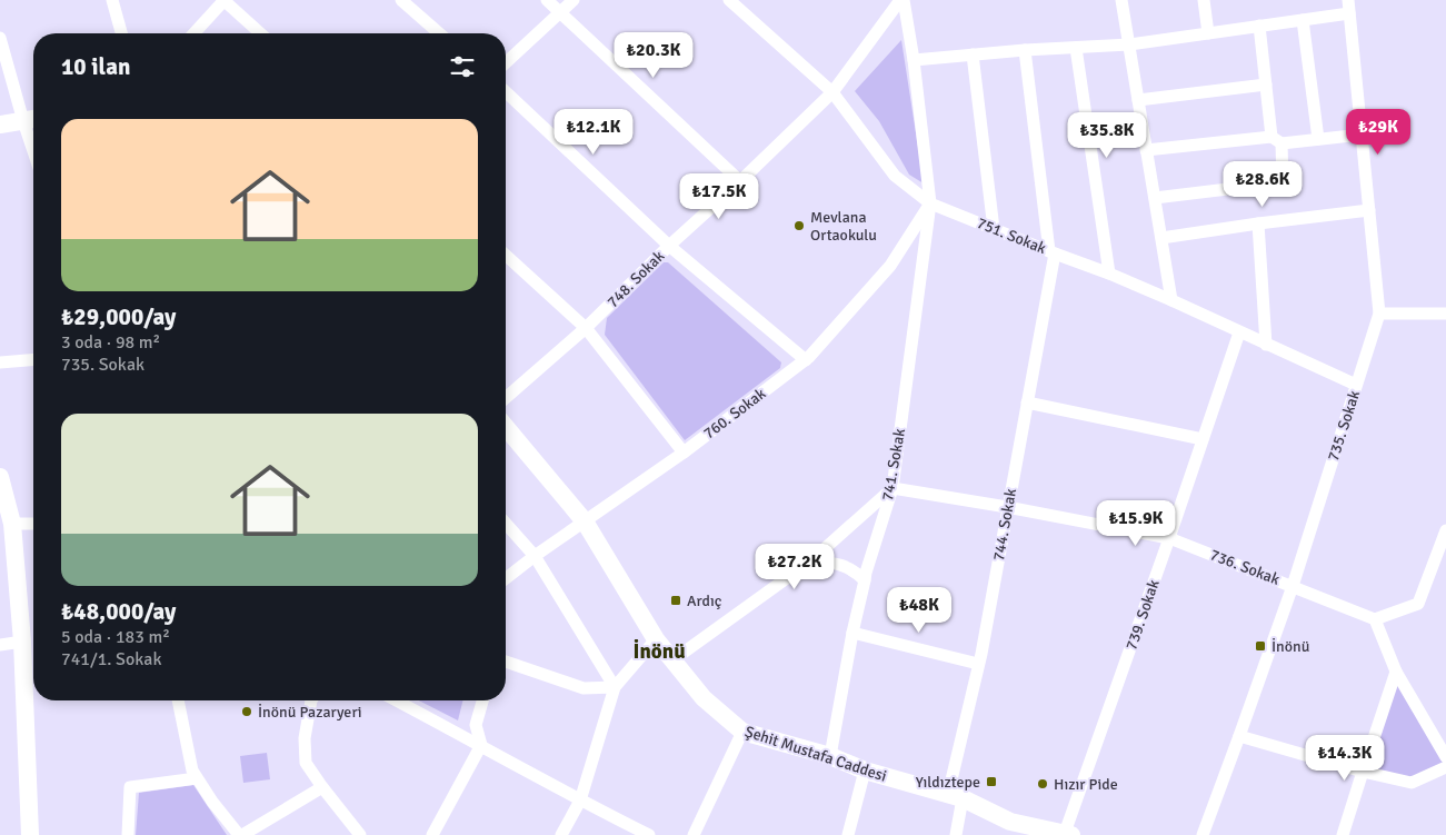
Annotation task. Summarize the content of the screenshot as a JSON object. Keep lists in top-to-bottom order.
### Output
{
  "streets": {
    "street": [
      "751. Sokak",
      "748. Sokak",
      "760. Sokak",
      "735. Sokak",
      "741. Sokak",
      "744. Sokak",
      "736. Sokak",
      "739. Sokak",
      "Şehit Mustafa Caddesi"
    ]
  },
  "crossings": [
    ["751. Sokak", "748. Sokak"],
    ["751. Sokak", "760. Sokak"],
    ["751. Sokak", "735. Sokak"],
    ["751. Sokak", "741. Sokak"],
    ["751. Sokak", "744. Sokak"],
    ["751. Sokak", "739. Sokak"],
    ["748. Sokak", "741. Sokak"],
    ["760. Sokak", "741. Sokak"],
    ["760. Sokak", "Şehit Mustafa Caddesi"],
    ["735. Sokak", "736. Sokak"],
    ["741. Sokak", "736. Sokak"],
    ["741. Sokak", "Şehit Mustafa Caddesi"],
    ["744. Sokak", "736. Sokak"],
    ["744. Sokak", "Şehit Mustafa Caddesi"],
    ["736. Sokak", "739. Sokak"],
    ["739. Sokak", "Şehit Mustafa Caddesi"]
  ],
  "districts": ["İnönü"],
  "places": {
    "other": ["Mevlana Ortaokulu", "İnönü Pazaryeri", "Hızır Pide"],
    "transit": ["Ardıç", "İnönü", "Yıldıztepe"]
  },
  "page": {
    "price": [
      "₺20.3K",
      "₺12.1K",
      "₺29K",
      "₺35.8K",
      "₺28.6K",
      "₺17.5K",
      "₺15.9K",
      "₺27.2K",
      "₺48K",
      "₺14.3K"
    ],
    "heading": "10 ilan",
    "list": [
      {
        "name": "₺29,000/ay",
        "note": "3 oda · 98 m² · 735. Sokak"
      },
      {
        "name": "₺48,000/ay",
        "note": "5 oda · 183 m² · 741/1. Sokak"
      }
    ]
  }
}
